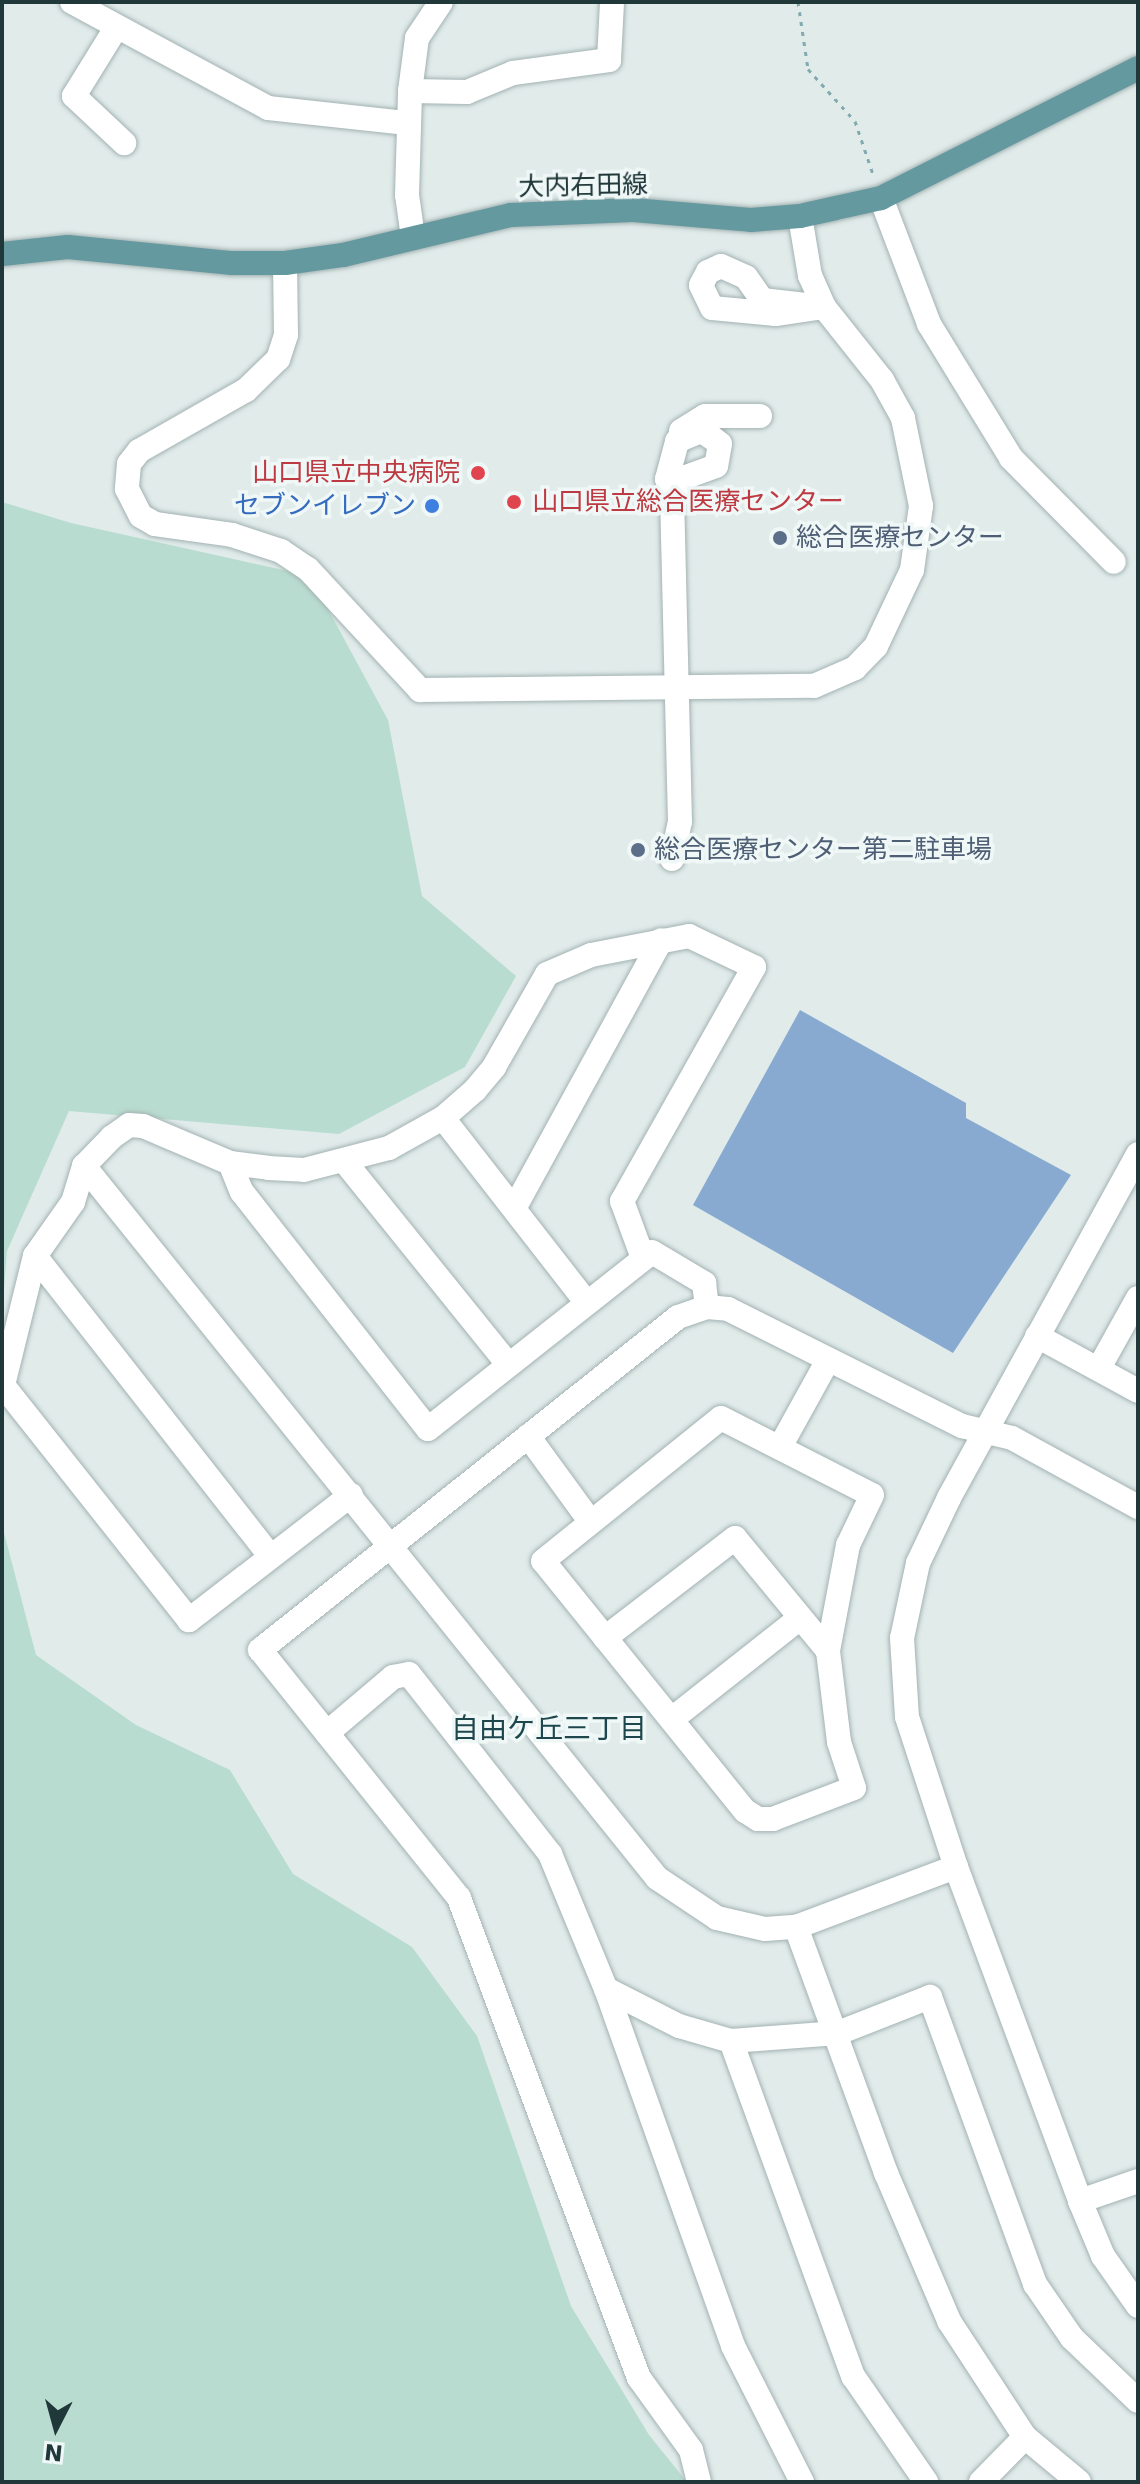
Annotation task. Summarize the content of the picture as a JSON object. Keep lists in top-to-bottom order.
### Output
{
  "streets": {
    "main road": ["大内右田線"]
  },
  "districts": ["自由ケ丘三丁目"],
  "places": [
    "山口県立中央病院",
    "山口県立総合医療センター",
    "セブンイレブン",
    "総合医療センター",
    "総合医療センター第二駐車場"
  ],
  "north": "bottom"
}
